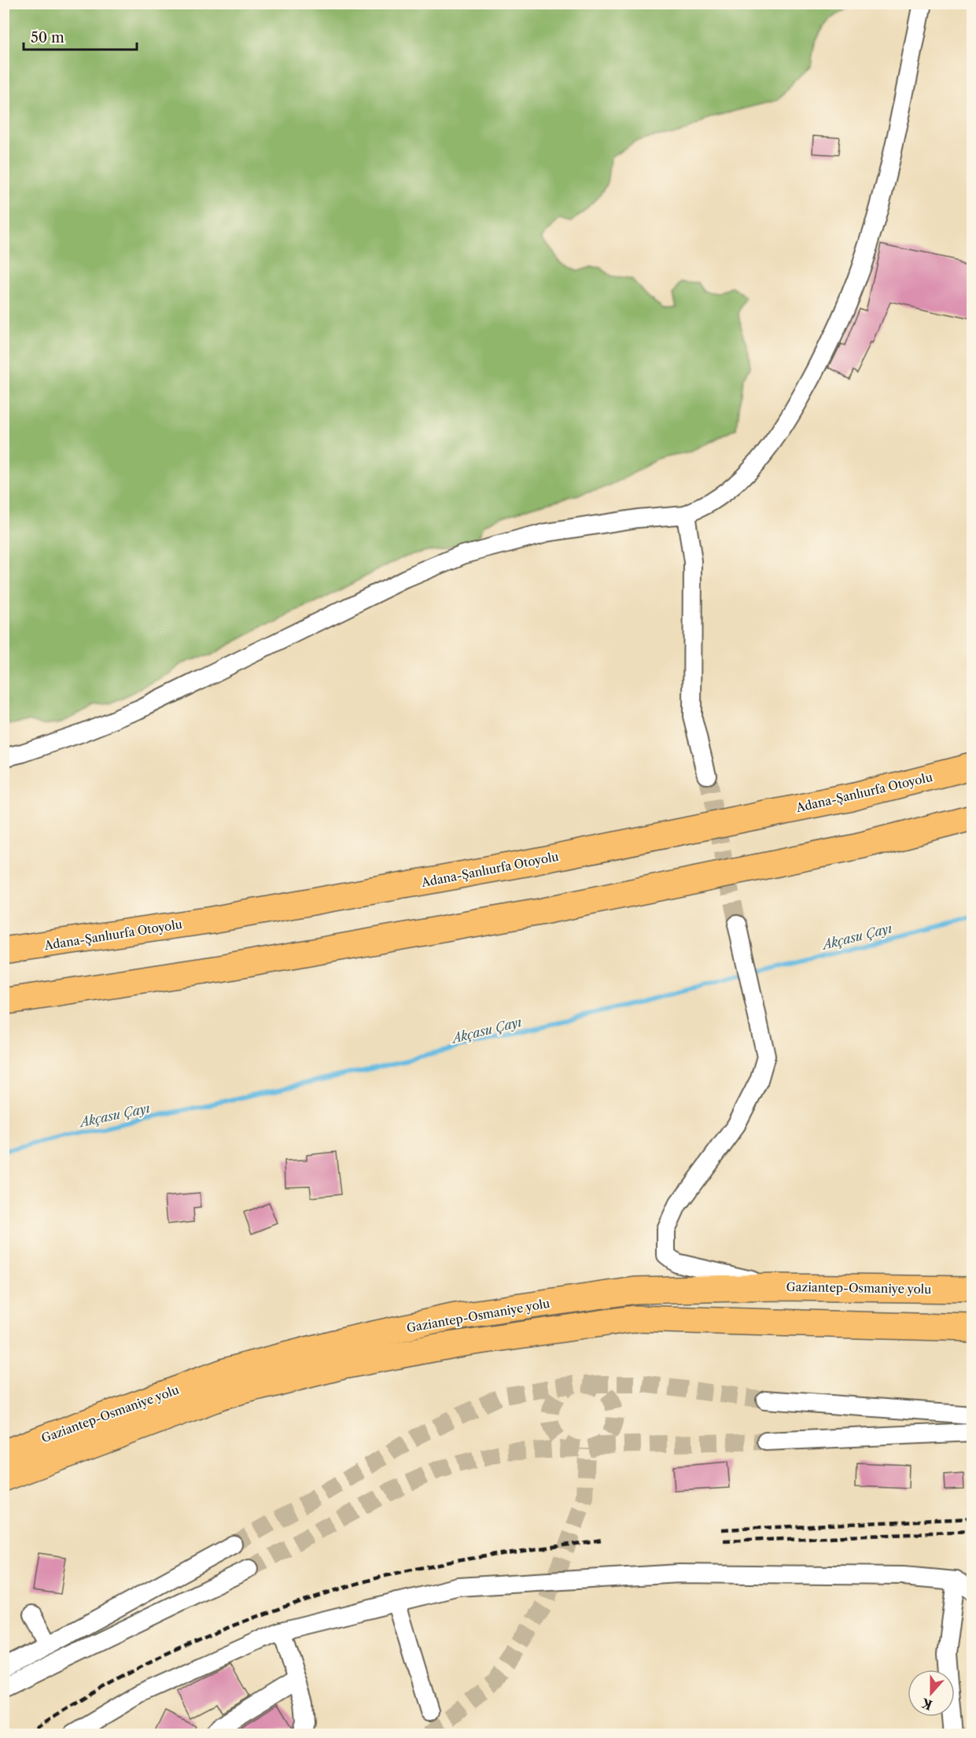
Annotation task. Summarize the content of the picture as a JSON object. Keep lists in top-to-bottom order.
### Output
{
  "streets": {
    "highway": ["Adana-Şanlıurfa Otoyolu", "Gaziantep-Osmaniye yolu"]
  },
  "water": ["Akçasu Çayı"],
  "scale_bar": "50 m",
  "north": "bottom"
}
